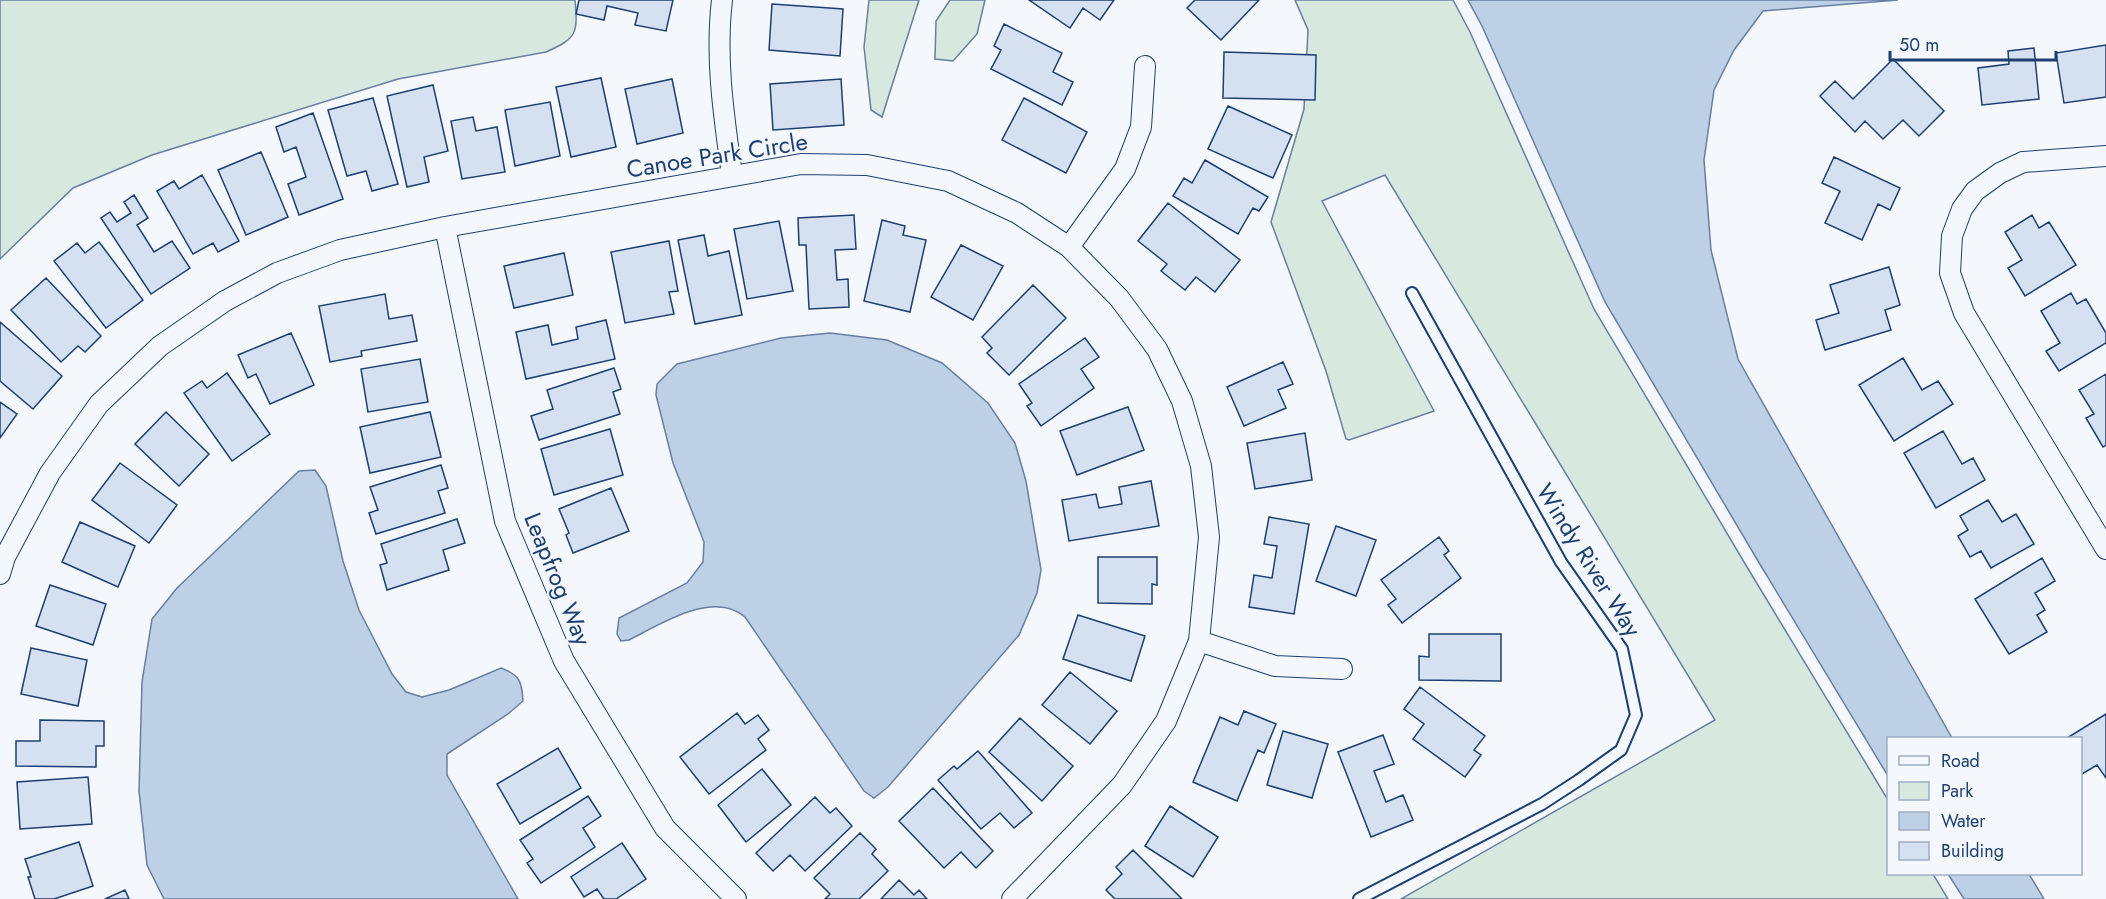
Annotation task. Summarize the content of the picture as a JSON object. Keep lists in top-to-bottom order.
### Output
{
  "streets": {
    "street": ["Canoe Park Circle", "Leapfrog Way"],
    "lane": ["Windy River Way"]
  },
  "crossings": [
    ["Canoe Park Circle", "Leapfrog Way"]
  ],
  "legend": [
    "Road",
    "Park",
    "Water",
    "Building"
  ],
  "scale_bar": "50 m"
}
